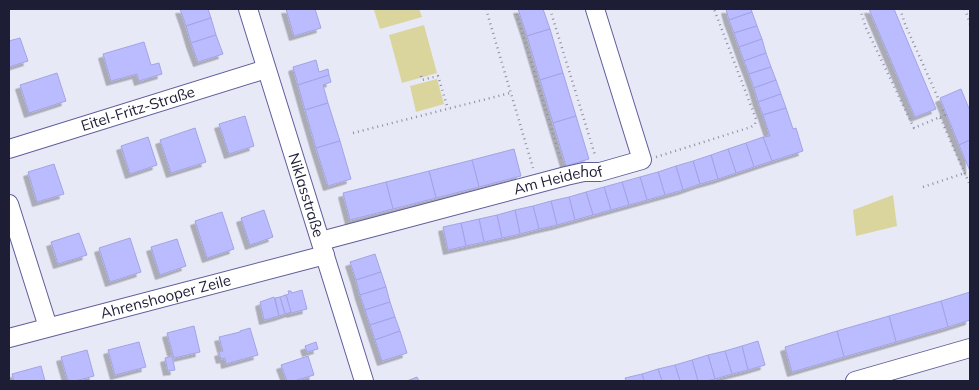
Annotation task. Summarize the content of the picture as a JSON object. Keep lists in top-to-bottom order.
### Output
{
  "streets": {
    "street": [
      "Eitel-Fritz-Straße",
      "Am Heidehof",
      "Niklasstraße",
      "Ahrenshooper Zeile"
    ]
  },
  "crossings": [
    ["Eitel-Fritz-Straße", "Niklasstraße"],
    ["Am Heidehof", "Niklasstraße"],
    ["Am Heidehof", "Ahrenshooper Zeile"],
    ["Niklasstraße", "Ahrenshooper Zeile"]
  ]
}
